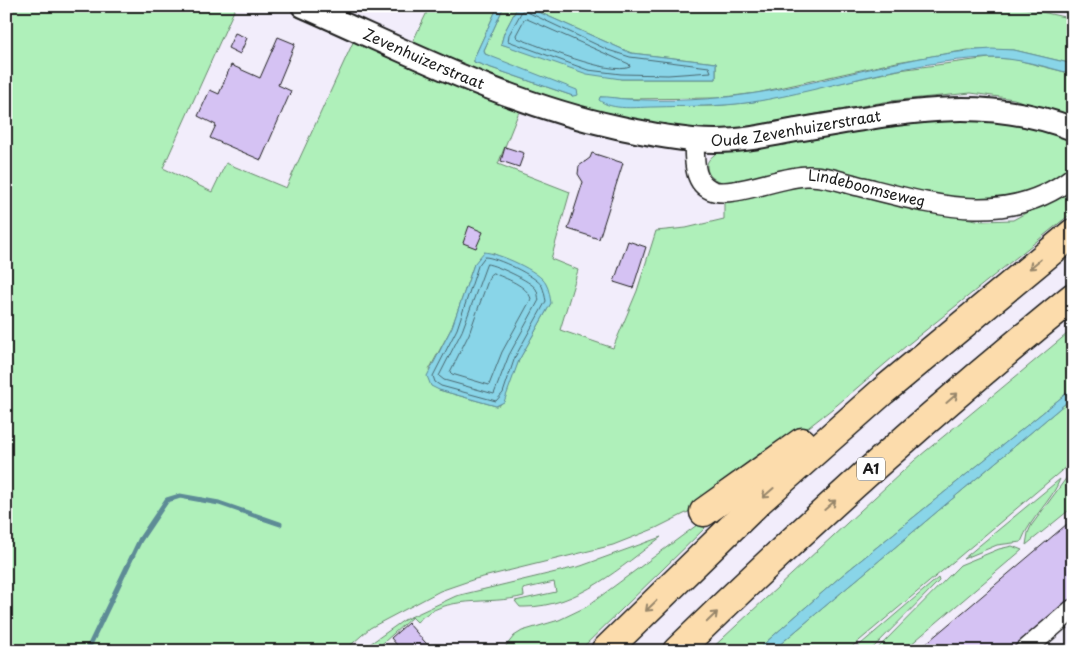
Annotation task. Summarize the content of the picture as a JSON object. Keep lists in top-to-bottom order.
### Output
{
  "streets": {
    "highway": ["A1"],
    "street": ["Zevenhuizerstraat", "Oude Zevenhuizerstraat", "Lindeboomseweg"]
  },
  "crossings": [
    ["Zevenhuizerstraat", "Oude Zevenhuizerstraat"],
    ["Oude Zevenhuizerstraat", "Lindeboomseweg"]
  ]
}
